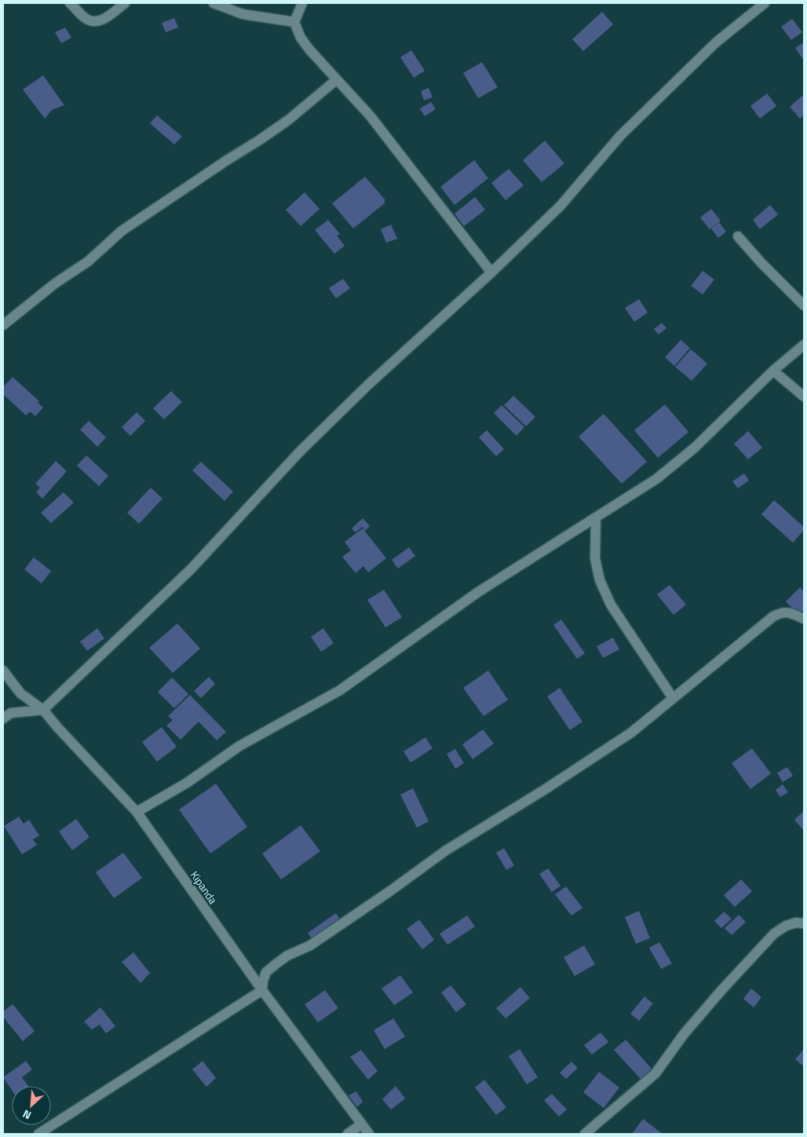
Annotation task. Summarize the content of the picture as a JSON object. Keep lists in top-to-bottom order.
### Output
{
  "streets": {
    "street": ["Kipanda"]
  },
  "north": "bottom left"
}
